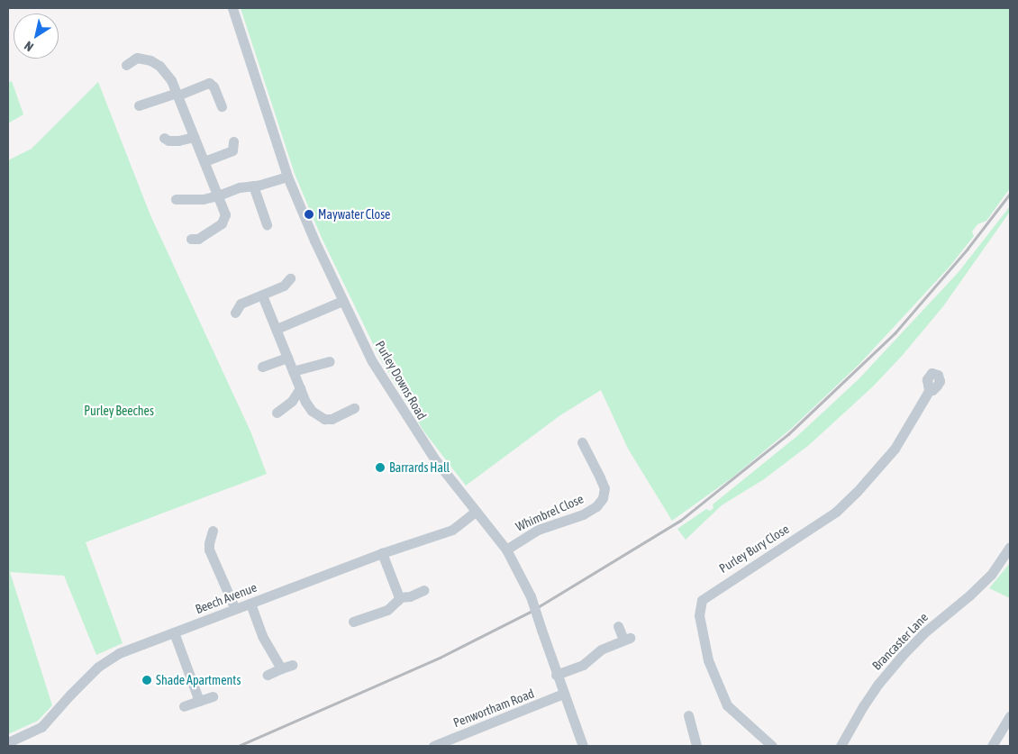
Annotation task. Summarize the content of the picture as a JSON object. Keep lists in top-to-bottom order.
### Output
{
  "streets": {
    "street": [
      "Purley Downs Road",
      "Whimbrel Close",
      "Purley Bury Close",
      "Beech Avenue",
      "Brancaster Lane",
      "Penwortham Road"
    ]
  },
  "crossings": [
    ["Purley Downs Road", "Whimbrel Close"],
    ["Purley Downs Road", "Beech Avenue"],
    ["Purley Downs Road", "Penwortham Road"]
  ],
  "parks": ["Purley Beeches"],
  "places": ["Maywater Close", "Barrards Hall", "Shade Apartments"],
  "north": "bottom left"
}
